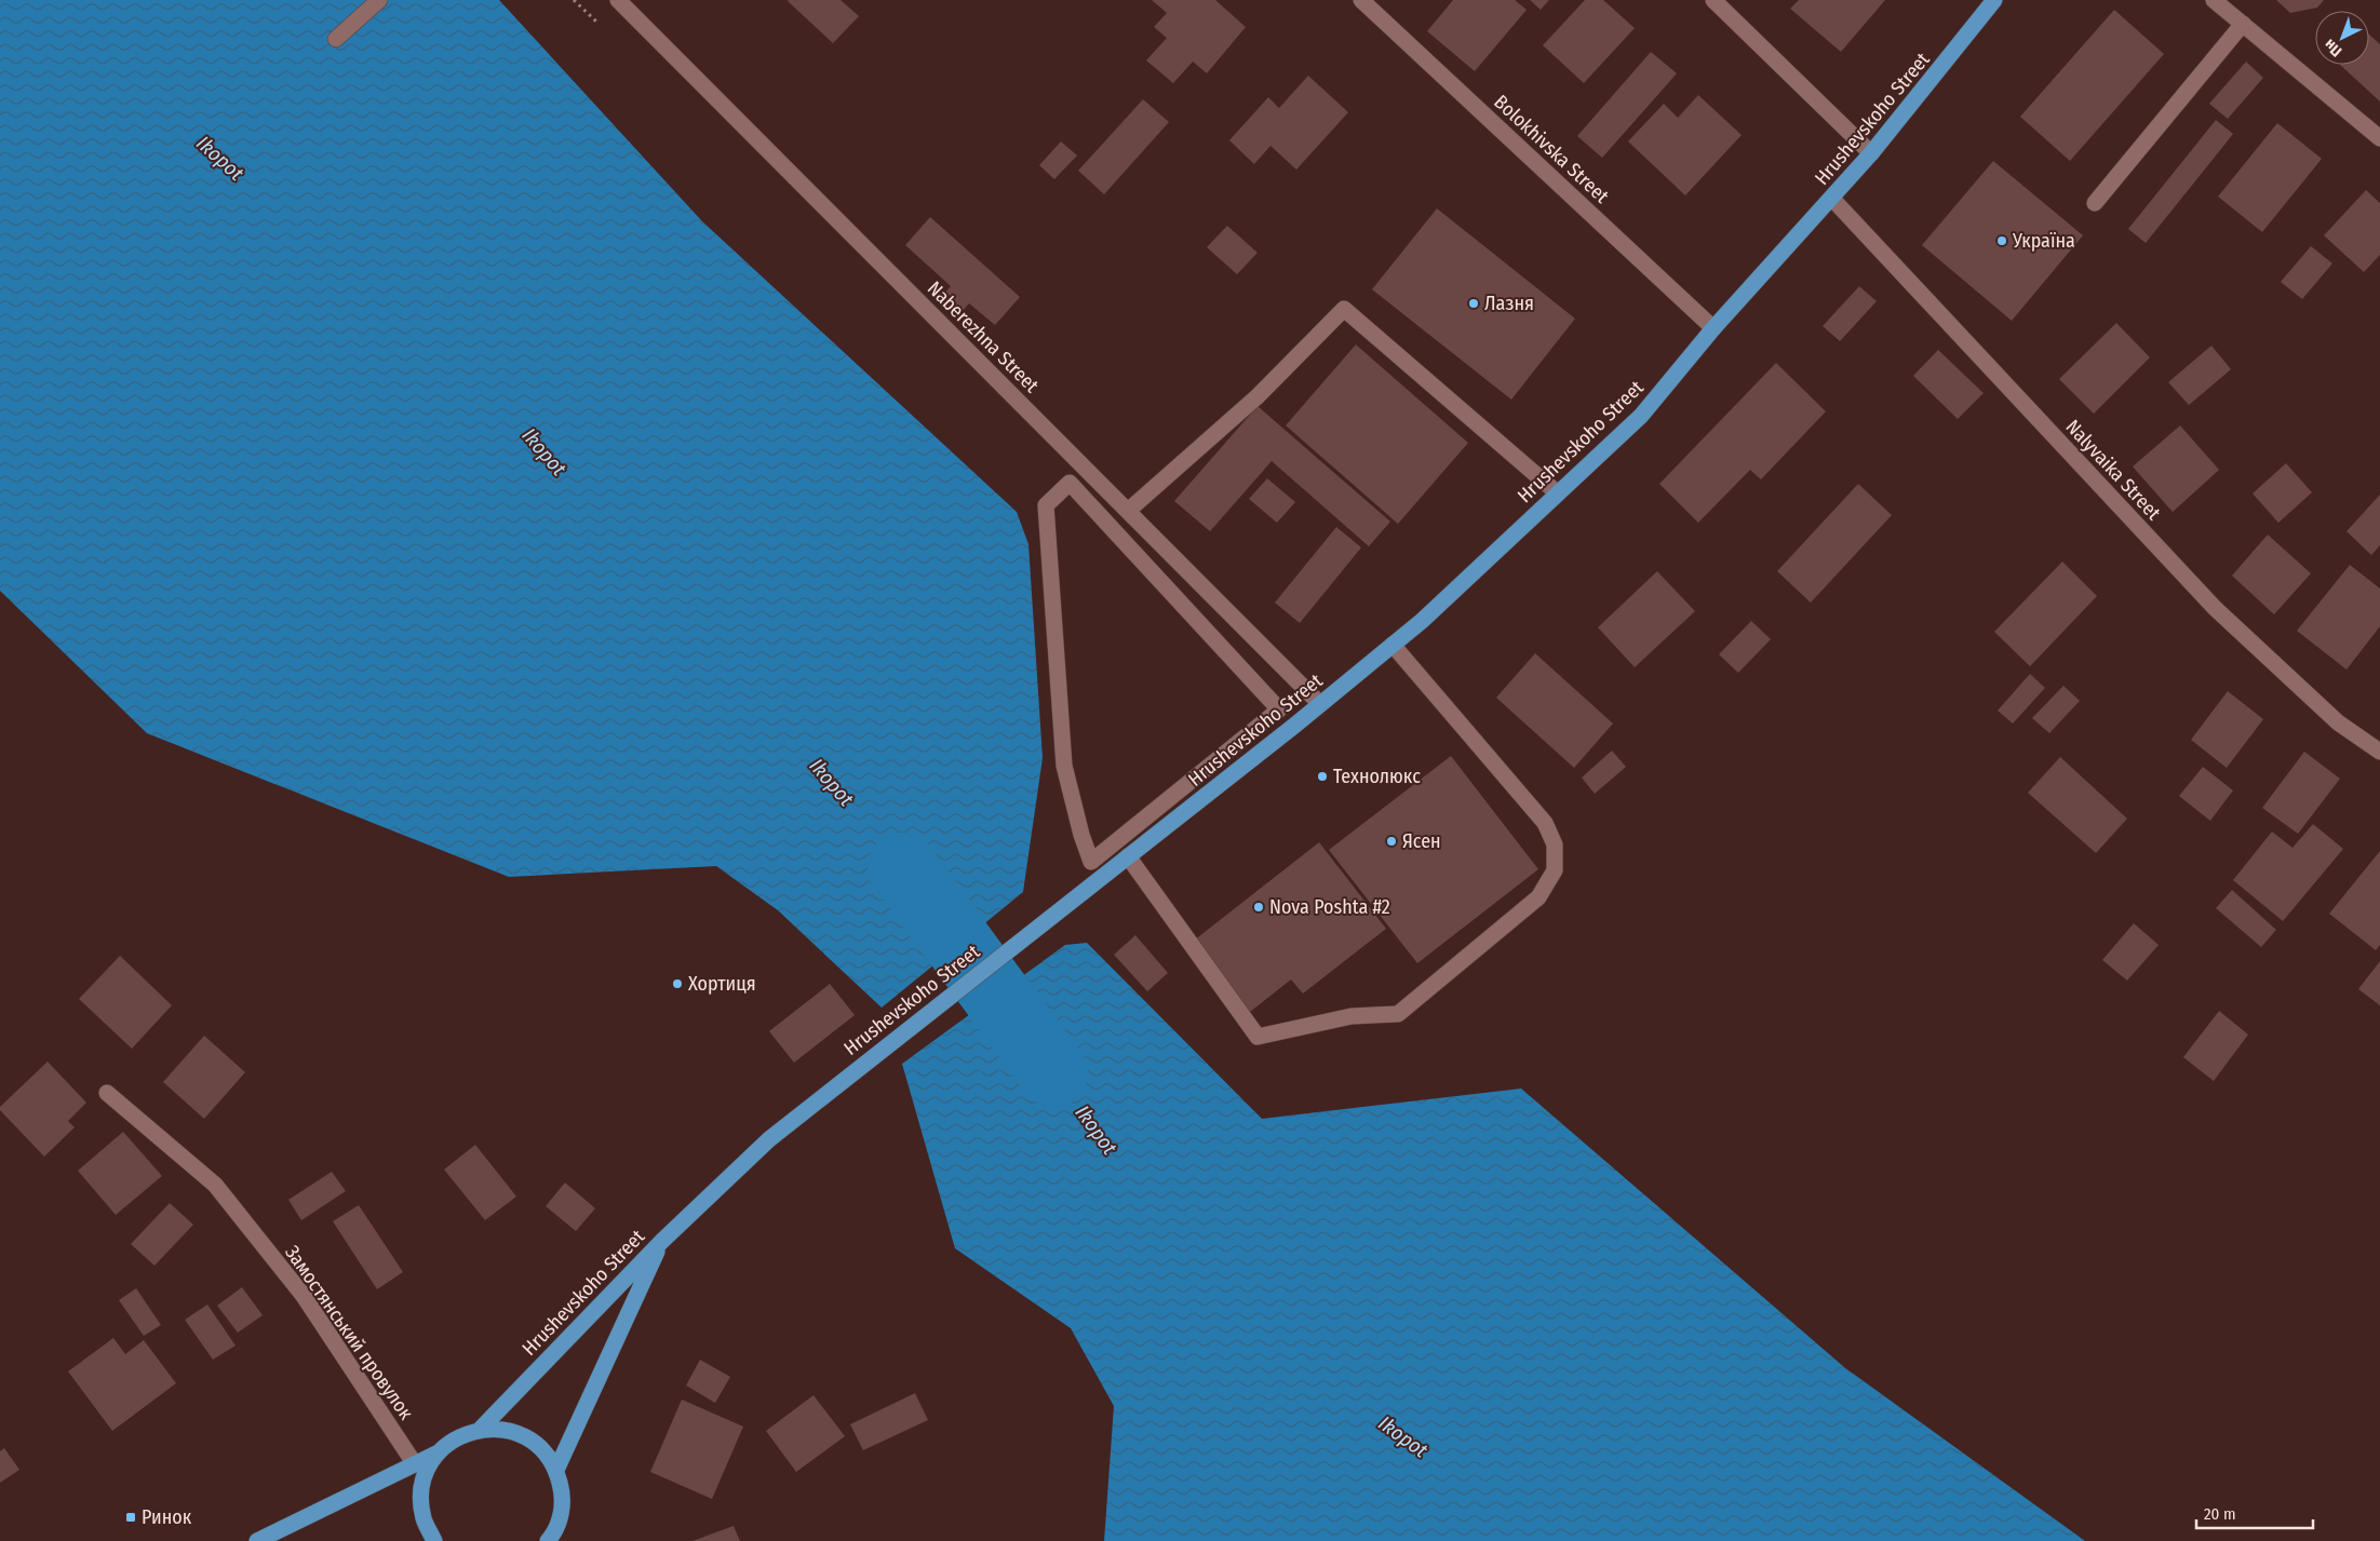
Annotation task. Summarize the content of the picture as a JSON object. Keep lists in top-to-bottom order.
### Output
{
  "streets": {
    "main road": ["Hrushevskoho Street"],
    "street": [
      "Bolokhivska Street",
      "Naberezhna Street",
      "Nalyvaika Street",
      "Замостянський провулок"
    ]
  },
  "crossings": [
    ["Hrushevskoho Street", "Bolokhivska Street"],
    ["Hrushevskoho Street", "Naberezhna Street"],
    ["Hrushevskoho Street", "Nalyvaika Street"],
    ["Hrushevskoho Street", "Замостянський провулок"]
  ],
  "water": ["Ikopot"],
  "places": {
    "other": [
      "Україна",
      "Лазня",
      "Технолюкс",
      "Ясен",
      "Nova Poshta #2",
      "Хортиця"
    ],
    "transit": ["Ринок"]
  },
  "scale_bar": "20 m",
  "north": "bottom left"
}
